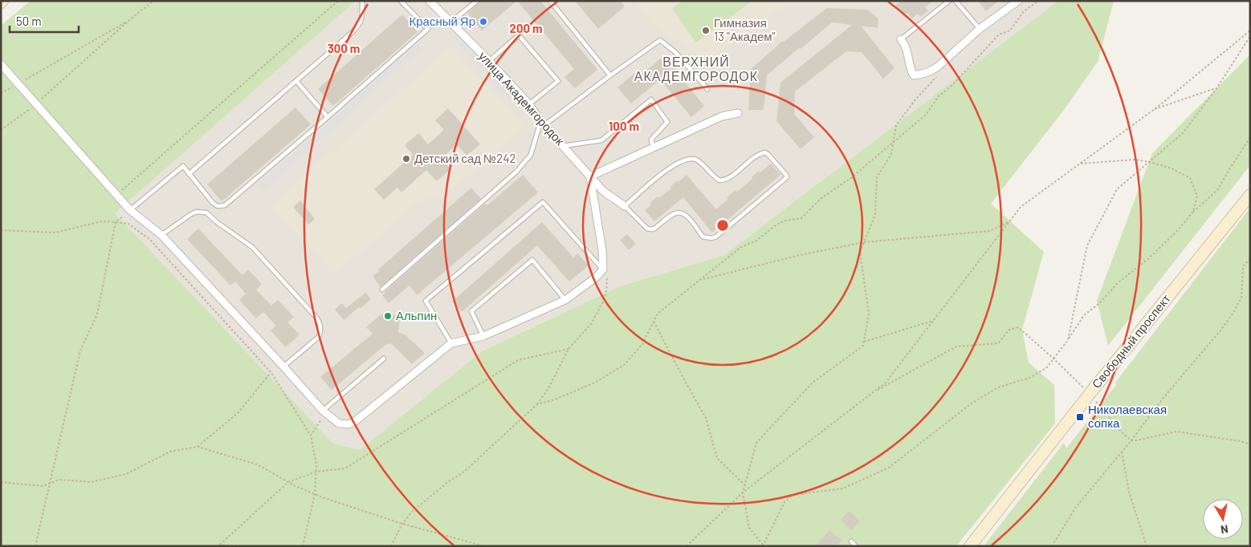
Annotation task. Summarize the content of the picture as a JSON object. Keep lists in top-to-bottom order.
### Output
{
  "streets": {
    "main road": ["Свободный проспект"],
    "street": ["улица Академгородок"]
  },
  "districts": ["ВЕРХНИЙ АКАДЕМГОРОДОК"],
  "places": {
    "other": [
      "Красный Яр",
      "Гимназия 13 \"Академ\"",
      "Детский сад №242",
      "Альпин"
    ],
    "transit": ["Николаевская сопка"]
  },
  "scale_bar": "50 m",
  "north": "bottom",
  "rings": ["200 m", "300 m", "100 m"]
}
